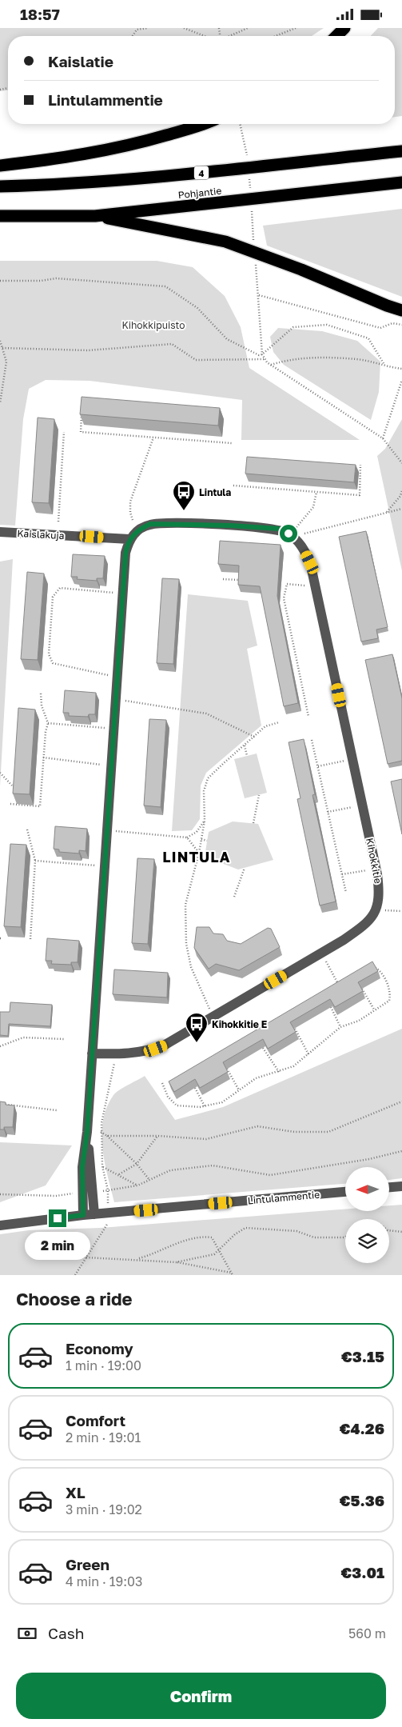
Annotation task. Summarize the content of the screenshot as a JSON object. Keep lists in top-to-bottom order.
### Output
{
  "streets": {
    "highway": ["4", "Pohjantie"],
    "street": ["Kaislakuja", "Kihokkitie", "Lintulammentie"]
  },
  "crossings": [
    ["Kaislakuja", "Kihokkitie"]
  ],
  "districts": ["LINTULA"],
  "parks": ["Kihokkipuisto"],
  "places": {
    "bus stop": ["Lintula", "Kihokkitie E"]
  },
  "north": "left",
  "page": {
    "status": "18:57",
    "banner": ["Kaislatie", "Lintulammentie"],
    "bubble": "2 min",
    "heading": "Choose a ride",
    "list": [
      {
        "name": "Economy",
        "note": "1 min · 19:00",
        "value": "€3.15"
      },
      {
        "name": "Comfort",
        "note": "2 min · 19:01",
        "value": "€4.26"
      },
      {
        "name": "XL",
        "note": "3 min · 19:02",
        "value": "€5.36"
      },
      {
        "name": "Green",
        "note": "4 min · 19:03",
        "value": "€3.01"
      }
    ],
    "pay": ["Cash", "560 m"],
    "buttons": "Confirm"
  }
}
